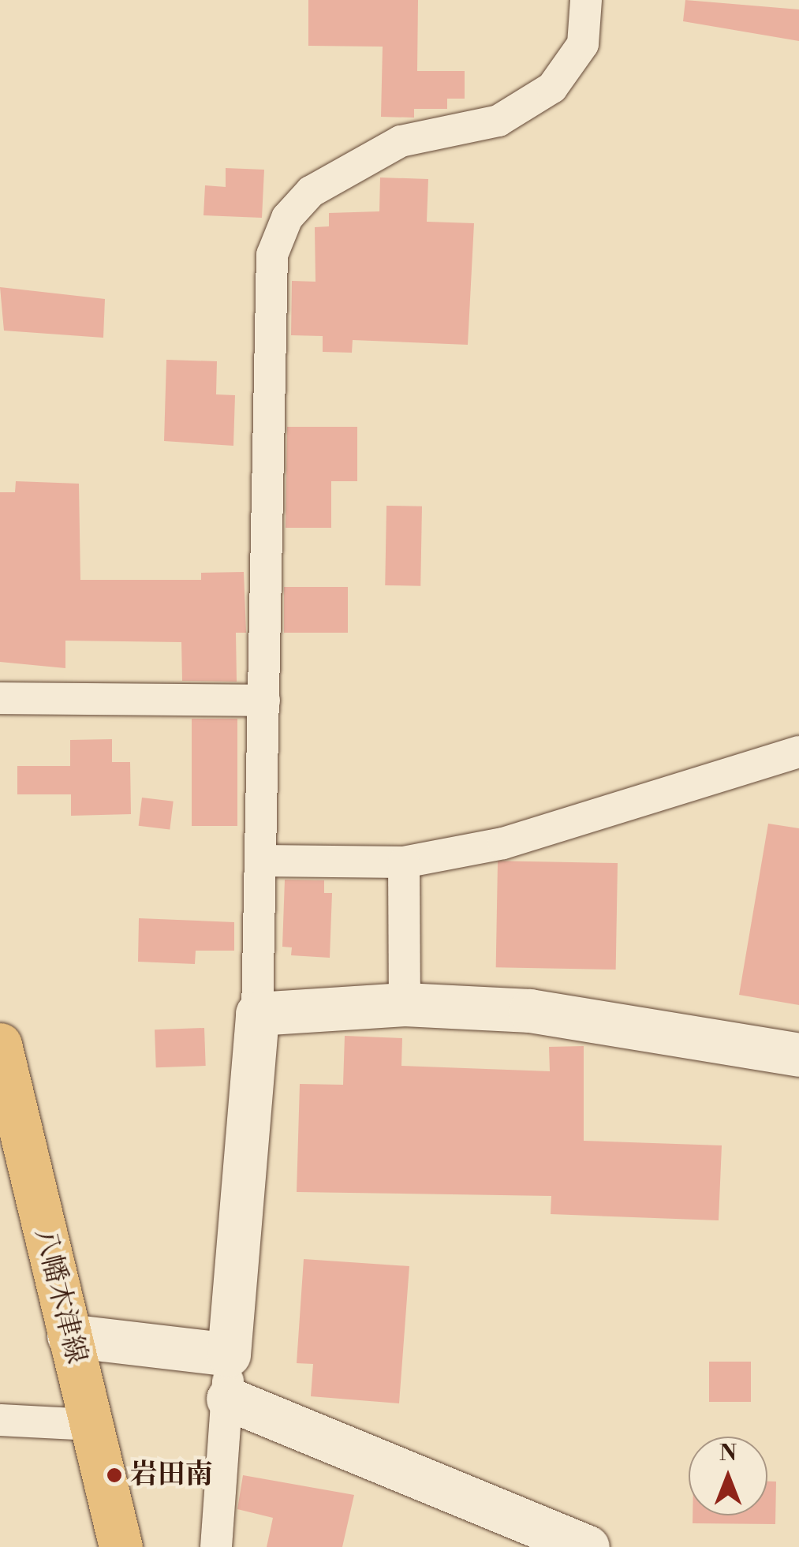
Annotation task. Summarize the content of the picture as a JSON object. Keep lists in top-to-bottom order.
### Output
{
  "streets": {
    "main road": ["八幡木津線"]
  },
  "places": ["岩田南"],
  "north": "top"
}
